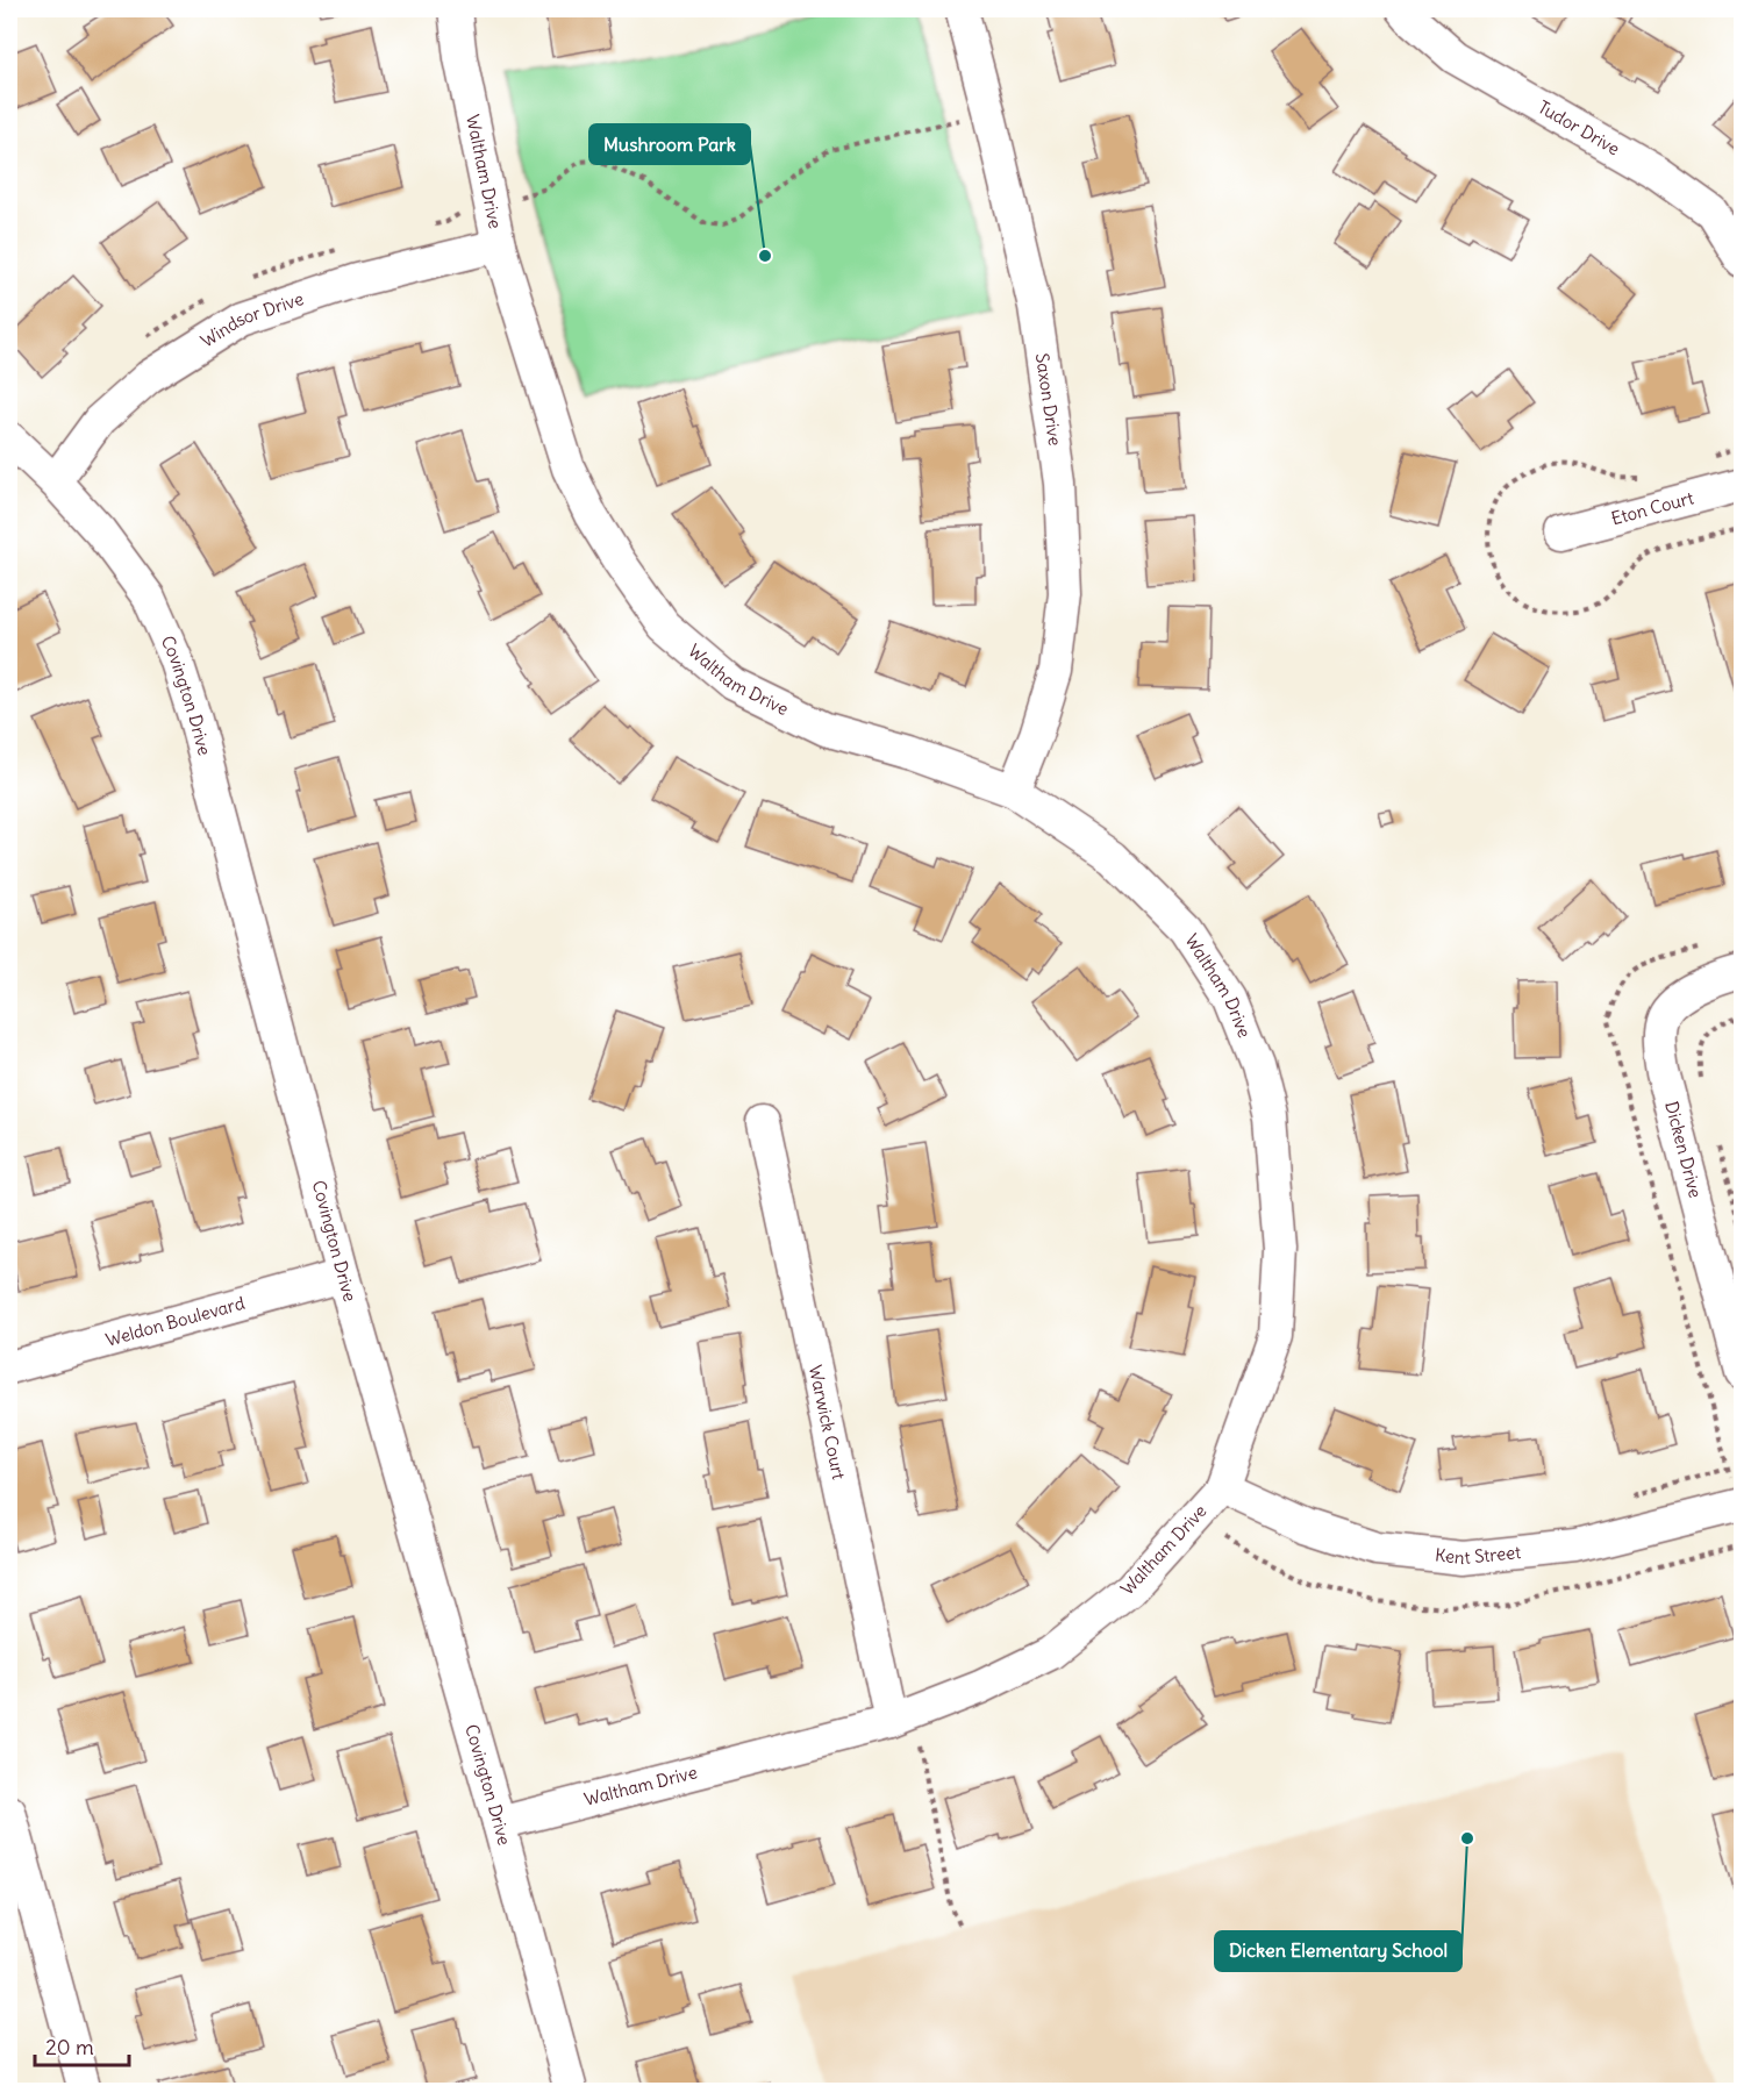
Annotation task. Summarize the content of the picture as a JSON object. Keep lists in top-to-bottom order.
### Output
{
  "streets": {
    "street": [
      "Tudor Drive",
      "Waltham Drive",
      "Windsor Drive",
      "Saxon Drive",
      "Eton Court",
      "Covington Drive",
      "Dicken Drive",
      "Weldon Boulevard",
      "Warwick Court",
      "Kent Street"
    ]
  },
  "crossings": [
    ["Waltham Drive", "Windsor Drive"],
    ["Waltham Drive", "Saxon Drive"],
    ["Waltham Drive", "Covington Drive"],
    ["Waltham Drive", "Warwick Court"],
    ["Waltham Drive", "Kent Street"],
    ["Windsor Drive", "Covington Drive"],
    ["Covington Drive", "Weldon Boulevard"]
  ],
  "places": ["Mushroom Park", "Dicken Elementary School"],
  "scale_bar": "20 m"
}
